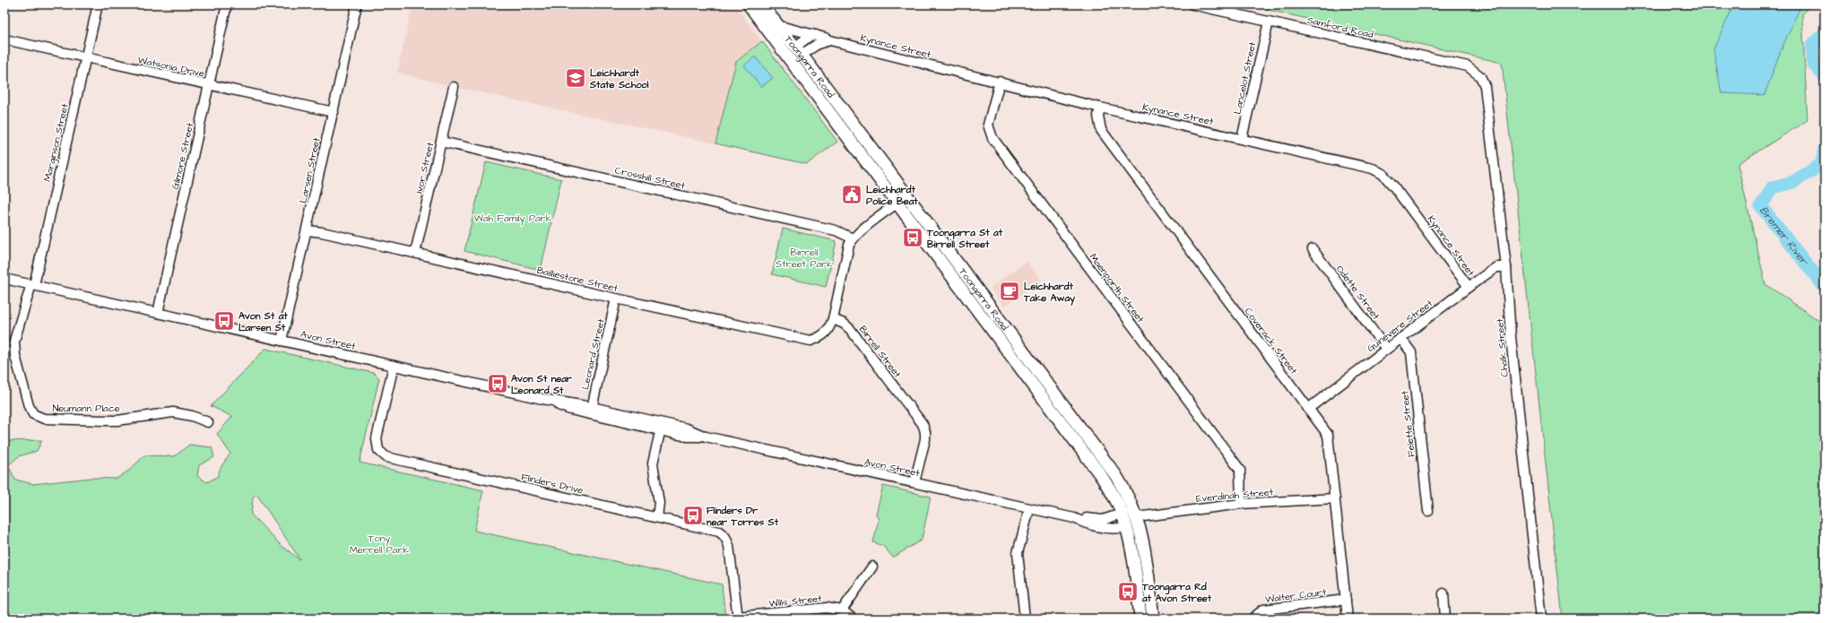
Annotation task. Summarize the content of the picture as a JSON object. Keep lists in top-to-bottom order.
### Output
{
  "streets": {
    "main road": ["Toongarra Road"],
    "street": [
      "Samford Road",
      "Kynance Street",
      "Watsonia Drive",
      "Lancelot Street",
      "Marginson Street",
      "Gilmore Street",
      "Ivor Street",
      "Larsen Street",
      "Crosshill Street",
      "Bailliestone Street",
      "Maenporth Street",
      "Odette Street",
      "Guinevere Street",
      "Avon Street",
      "Coverack Street",
      "Chalk Street",
      "Birrell Street",
      "Leonard Street",
      "Neumann Place",
      "Felette Street",
      "Flinders Drive",
      "Everdinah Street",
      "Walter Court",
      "Wills Street"
    ]
  },
  "crossings": [
    ["Samford Road", "Lancelot Street"],
    ["Samford Road", "Chalk Street"],
    ["Kynance Street", "Toongarra Road"],
    ["Kynance Street", "Lancelot Street"],
    ["Kynance Street", "Maenporth Street"],
    ["Kynance Street", "Guinevere Street"],
    ["Kynance Street", "Coverack Street"],
    ["Watsonia Drive", "Marginson Street"],
    ["Watsonia Drive", "Gilmore Street"],
    ["Watsonia Drive", "Larsen Street"],
    ["Toongarra Road", "Avon Street"],
    ["Toongarra Road", "Everdinah Street"],
    ["Marginson Street", "Avon Street"],
    ["Marginson Street", "Neumann Place"],
    ["Gilmore Street", "Avon Street"],
    ["Ivor Street", "Crosshill Street"],
    ["Ivor Street", "Bailliestone Street"],
    ["Larsen Street", "Bailliestone Street"],
    ["Larsen Street", "Avon Street"],
    ["Bailliestone Street", "Birrell Street"],
    ["Bailliestone Street", "Leonard Street"],
    ["Maenporth Street", "Everdinah Street"],
    ["Odette Street", "Guinevere Street"],
    ["Guinevere Street", "Coverack Street"],
    ["Guinevere Street", "Chalk Street"],
    ["Guinevere Street", "Felette Street"],
    ["Avon Street", "Birrell Street"],
    ["Avon Street", "Leonard Street"],
    ["Avon Street", "Neumann Place"],
    ["Avon Street", "Flinders Drive"],
    ["Coverack Street", "Everdinah Street"],
    ["Coverack Street", "Walter Court"],
    ["Flinders Drive", "Wills Street"]
  ],
  "water": ["Bremer River"],
  "parks": ["Wah Family Park", "Birrell Street Park", "Tony Merrell Park"],
  "places": {
    "school or university": ["Leichhardt State School"],
    "public building": ["Leichhardt Police Beat"],
    "bus stop": [
      "Toongarra St at Birrell Street",
      "Avon St at Larsen St",
      "Avon St near Leonard St",
      "Flinders Dr near Torres St",
      "Toongarra Rd at Avon Street"
    ],
    "cafe": ["Leichhardt Take Away"]
  }
}
